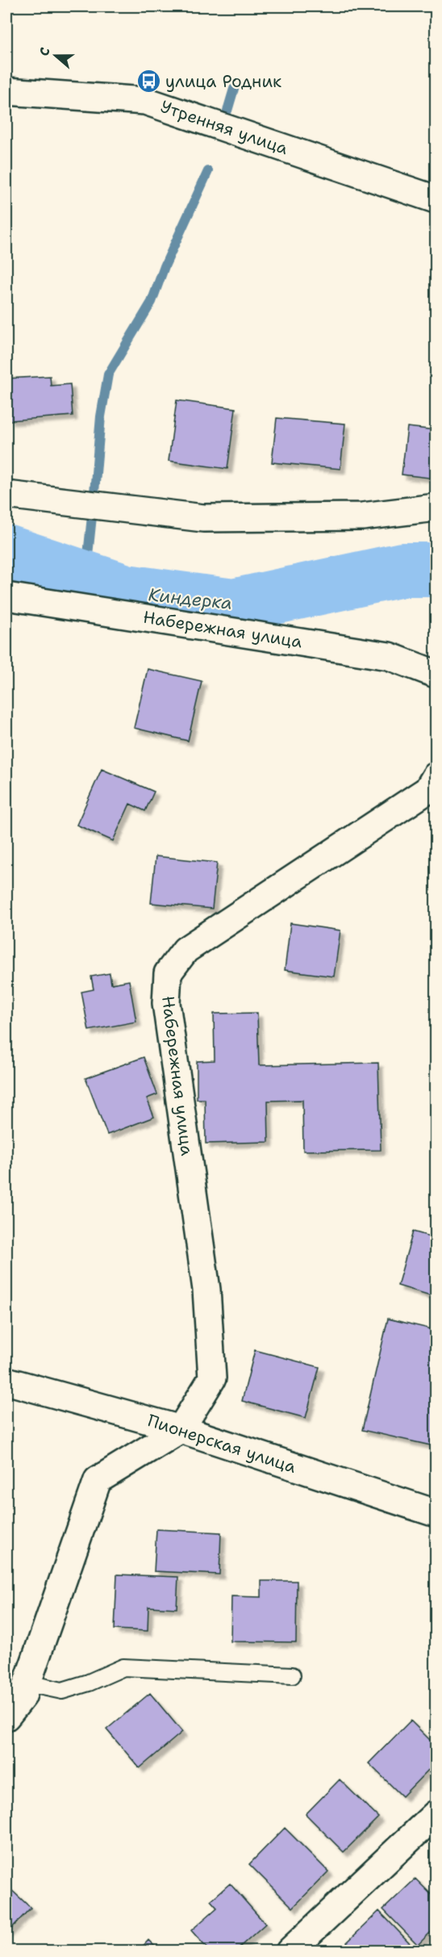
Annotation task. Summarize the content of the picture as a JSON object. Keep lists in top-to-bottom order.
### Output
{
  "streets": {
    "street": ["Утренняя улица", "Набережная улица", "Пионерская улица"]
  },
  "crossings": [
    ["Набережная улица", "Пионерская улица"]
  ],
  "water": ["Киндерка"],
  "places": {
    "bus stop": ["улица Родник"]
  },
  "north": "left"
}
